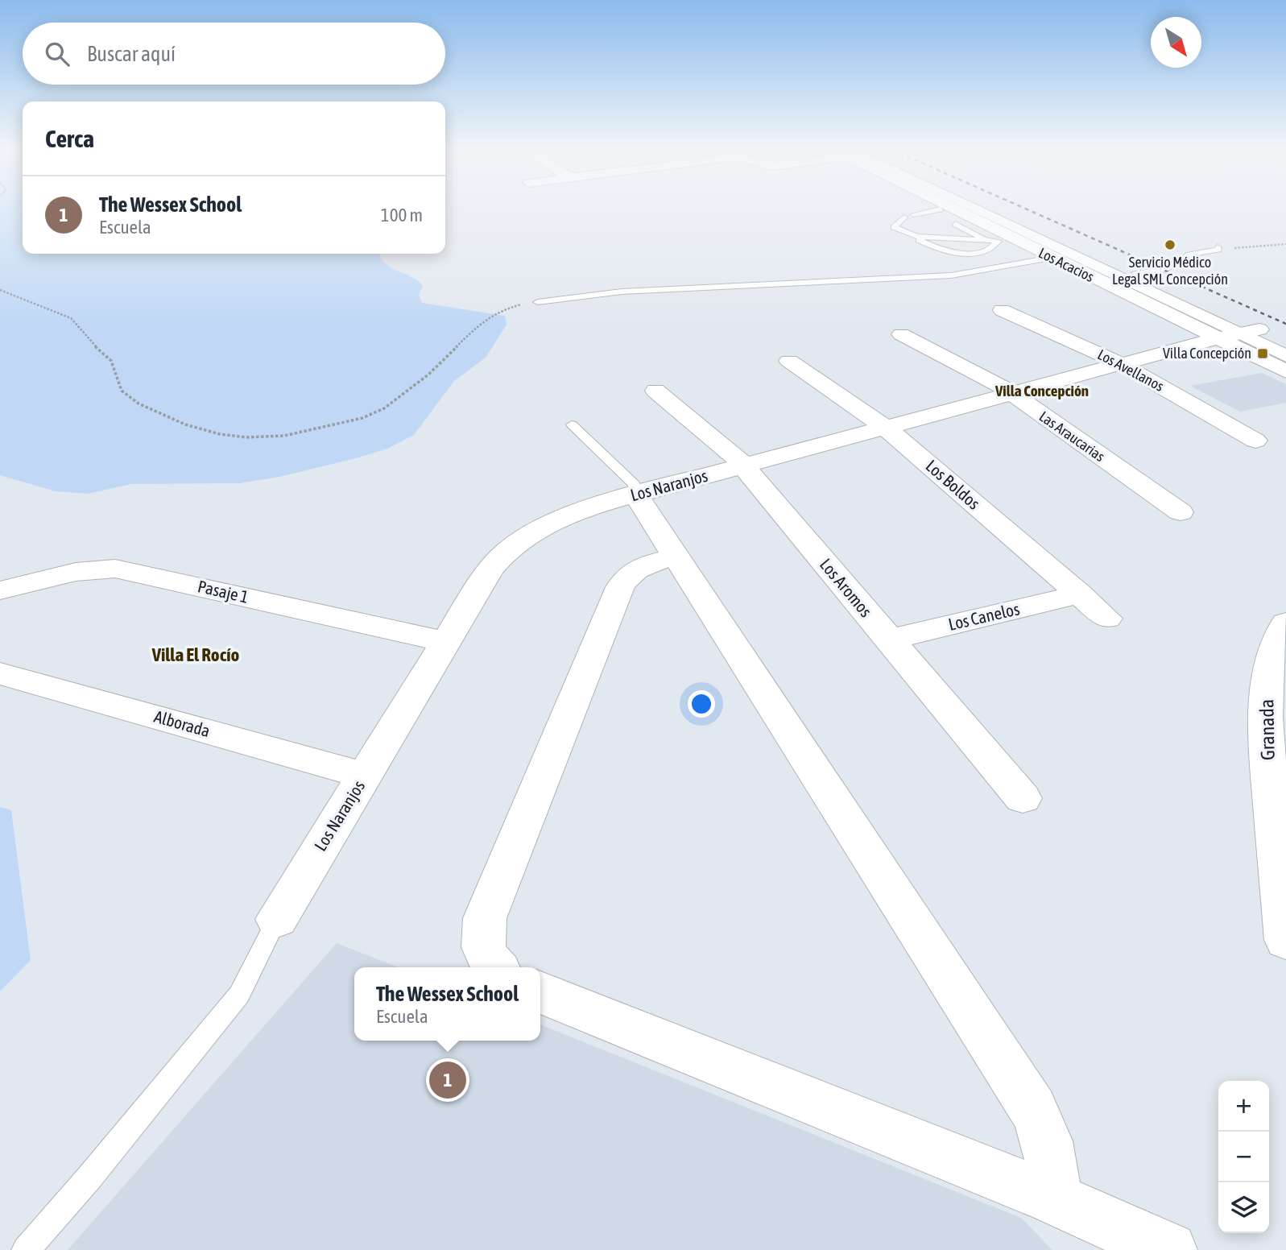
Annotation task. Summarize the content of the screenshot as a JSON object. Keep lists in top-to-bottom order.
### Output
{
  "streets": {
    "main road": [
      "Los Acacios",
      "Los Avellanos",
      "Las Araucarias",
      "Los Boldos",
      "Los Naranjos",
      "Los Aromos",
      "Pasaje 1",
      "Los Canelos",
      "Alborada",
      "Granada"
    ]
  },
  "crossings": [
    ["Los Avellanos", "Los Naranjos"],
    ["Las Araucarias", "Los Naranjos"],
    ["Los Boldos", "Los Naranjos"],
    ["Los Boldos", "Los Canelos"],
    ["Los Naranjos", "Los Aromos"],
    ["Los Naranjos", "Pasaje 1"],
    ["Los Naranjos", "Alborada"],
    ["Los Aromos", "Los Canelos"]
  ],
  "districts": ["Villa Concepción", "Villa El Rocío"],
  "places": {
    "other": ["Servicio Médico Legal SML Concepción"],
    "transit": ["Villa Concepción"]
  },
  "north": "bottom right",
  "page": {
    "search": "Buscar aquí",
    "heading": "Cerca",
    "list": [
      {
        "mark": "1",
        "name": "The Wessex School",
        "note": "Escuela",
        "value": "100 m"
      }
    ],
    "popup": ["The Wessex School", "Escuela"],
    "pins": "1",
    "map_buttons": ["+", "−"]
  }
}
